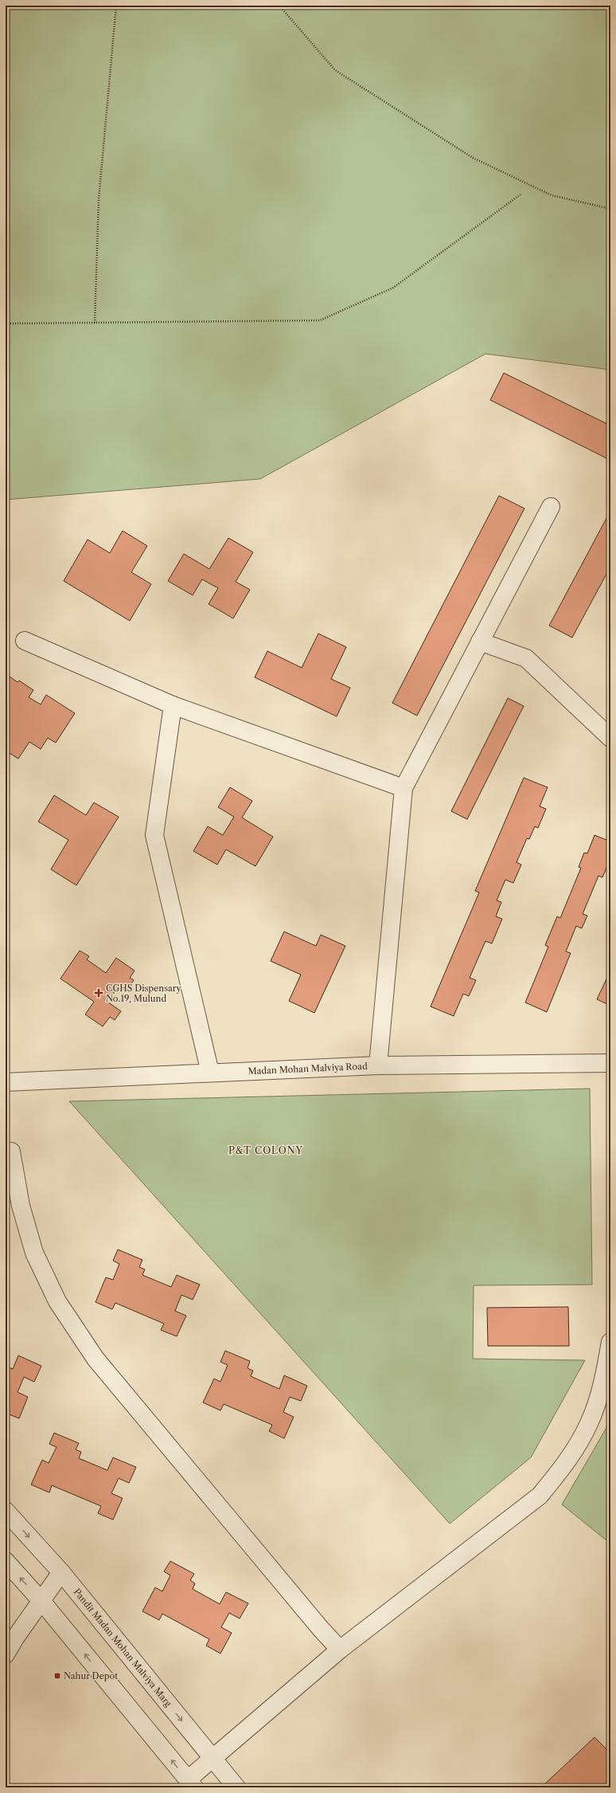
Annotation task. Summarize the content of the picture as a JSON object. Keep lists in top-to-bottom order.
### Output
{
  "streets": {
    "street": ["Madan Mohan Malviya Road", "Pandit Madan Mohan Malviya Marg"]
  },
  "districts": ["P&T COLONY"],
  "places": {
    "health": ["CGHS Dispensary No.19, Mulund"],
    "transit": ["Nahur Depot"]
  }
}
